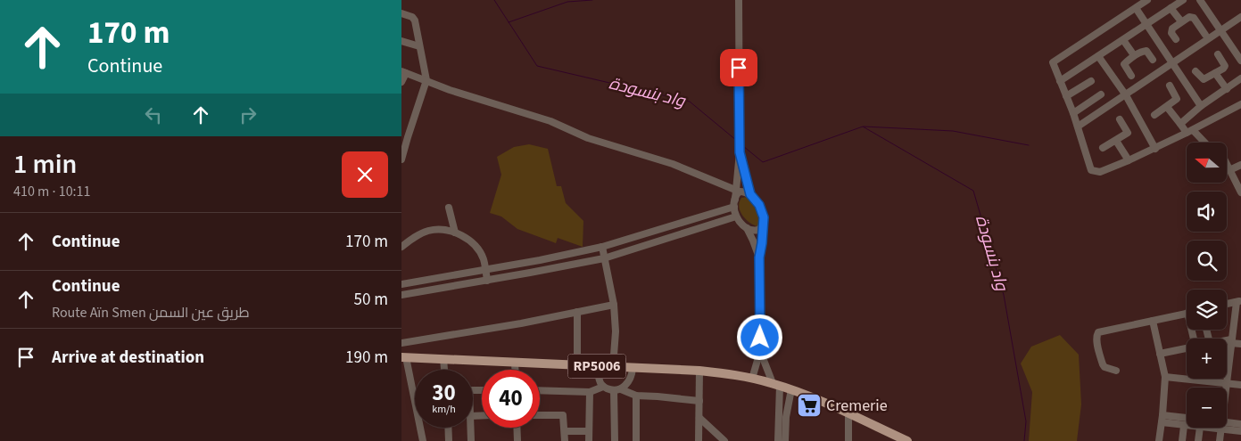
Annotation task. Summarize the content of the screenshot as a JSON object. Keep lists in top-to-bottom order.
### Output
{
  "streets": {
    "main road": ["RP5006"]
  },
  "water": ["واد بنسودة"],
  "places": {
    "supermarket": ["Cremerie"]
  },
  "north": "left",
  "page": {
    "turn": ["170 m", "Continue"],
    "heading": ["1 min", "410 m · 10:11"],
    "map_buttons": ["+", "−"],
    "list": [
      {
        "name": "Continue",
        "value": "170 m"
      },
      {
        "name": "Continue",
        "note": "Route Aïn Smen طريق عين السمن",
        "value": "50 m"
      },
      {
        "name": "Arrive at destination",
        "value": "190 m"
      }
    ],
    "speed": "30 km/h",
    "limit": "40"
  }
}
